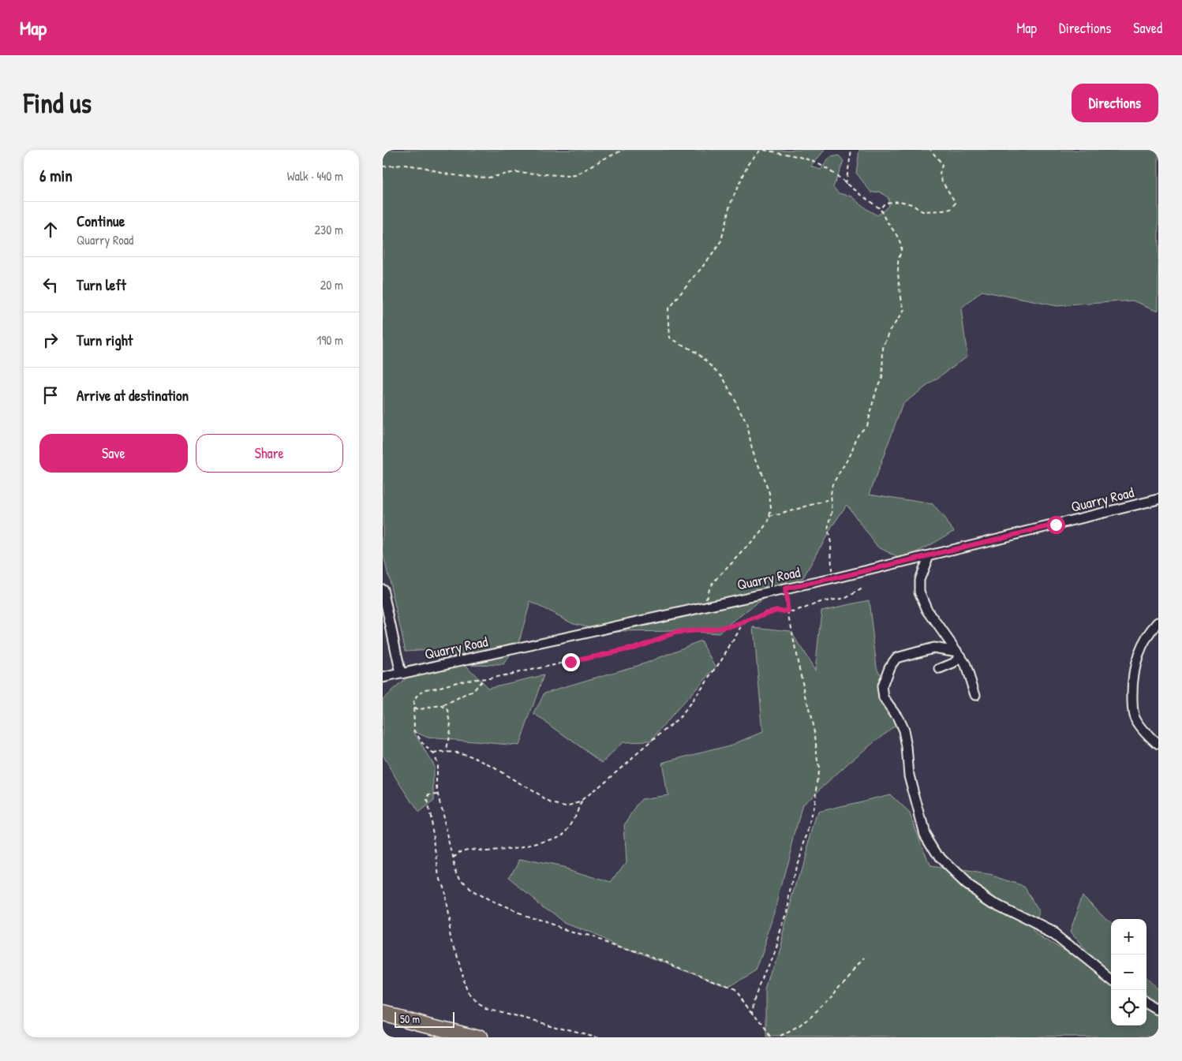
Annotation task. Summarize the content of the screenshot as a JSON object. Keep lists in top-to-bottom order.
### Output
{
  "streets": {
    "street": ["Quarry Road"]
  },
  "scale_bar": "50 m",
  "page": {
    "header": "Map",
    "nav": ["Map", "Directions", "Saved"],
    "buttons": [
      "Directions",
      ["Save", "Share"]
    ],
    "title": "Find us",
    "heading": ["6 min", "Walk · 440 m"],
    "list": [
      ["Continue", "Quarry Road", "230 m"],
      ["Turn left", "20 m"],
      ["Turn right", "190 m"],
      "Arrive at destination"
    ],
    "map_buttons": ["+", "−"],
    "scale": "50 m"
  }
}
